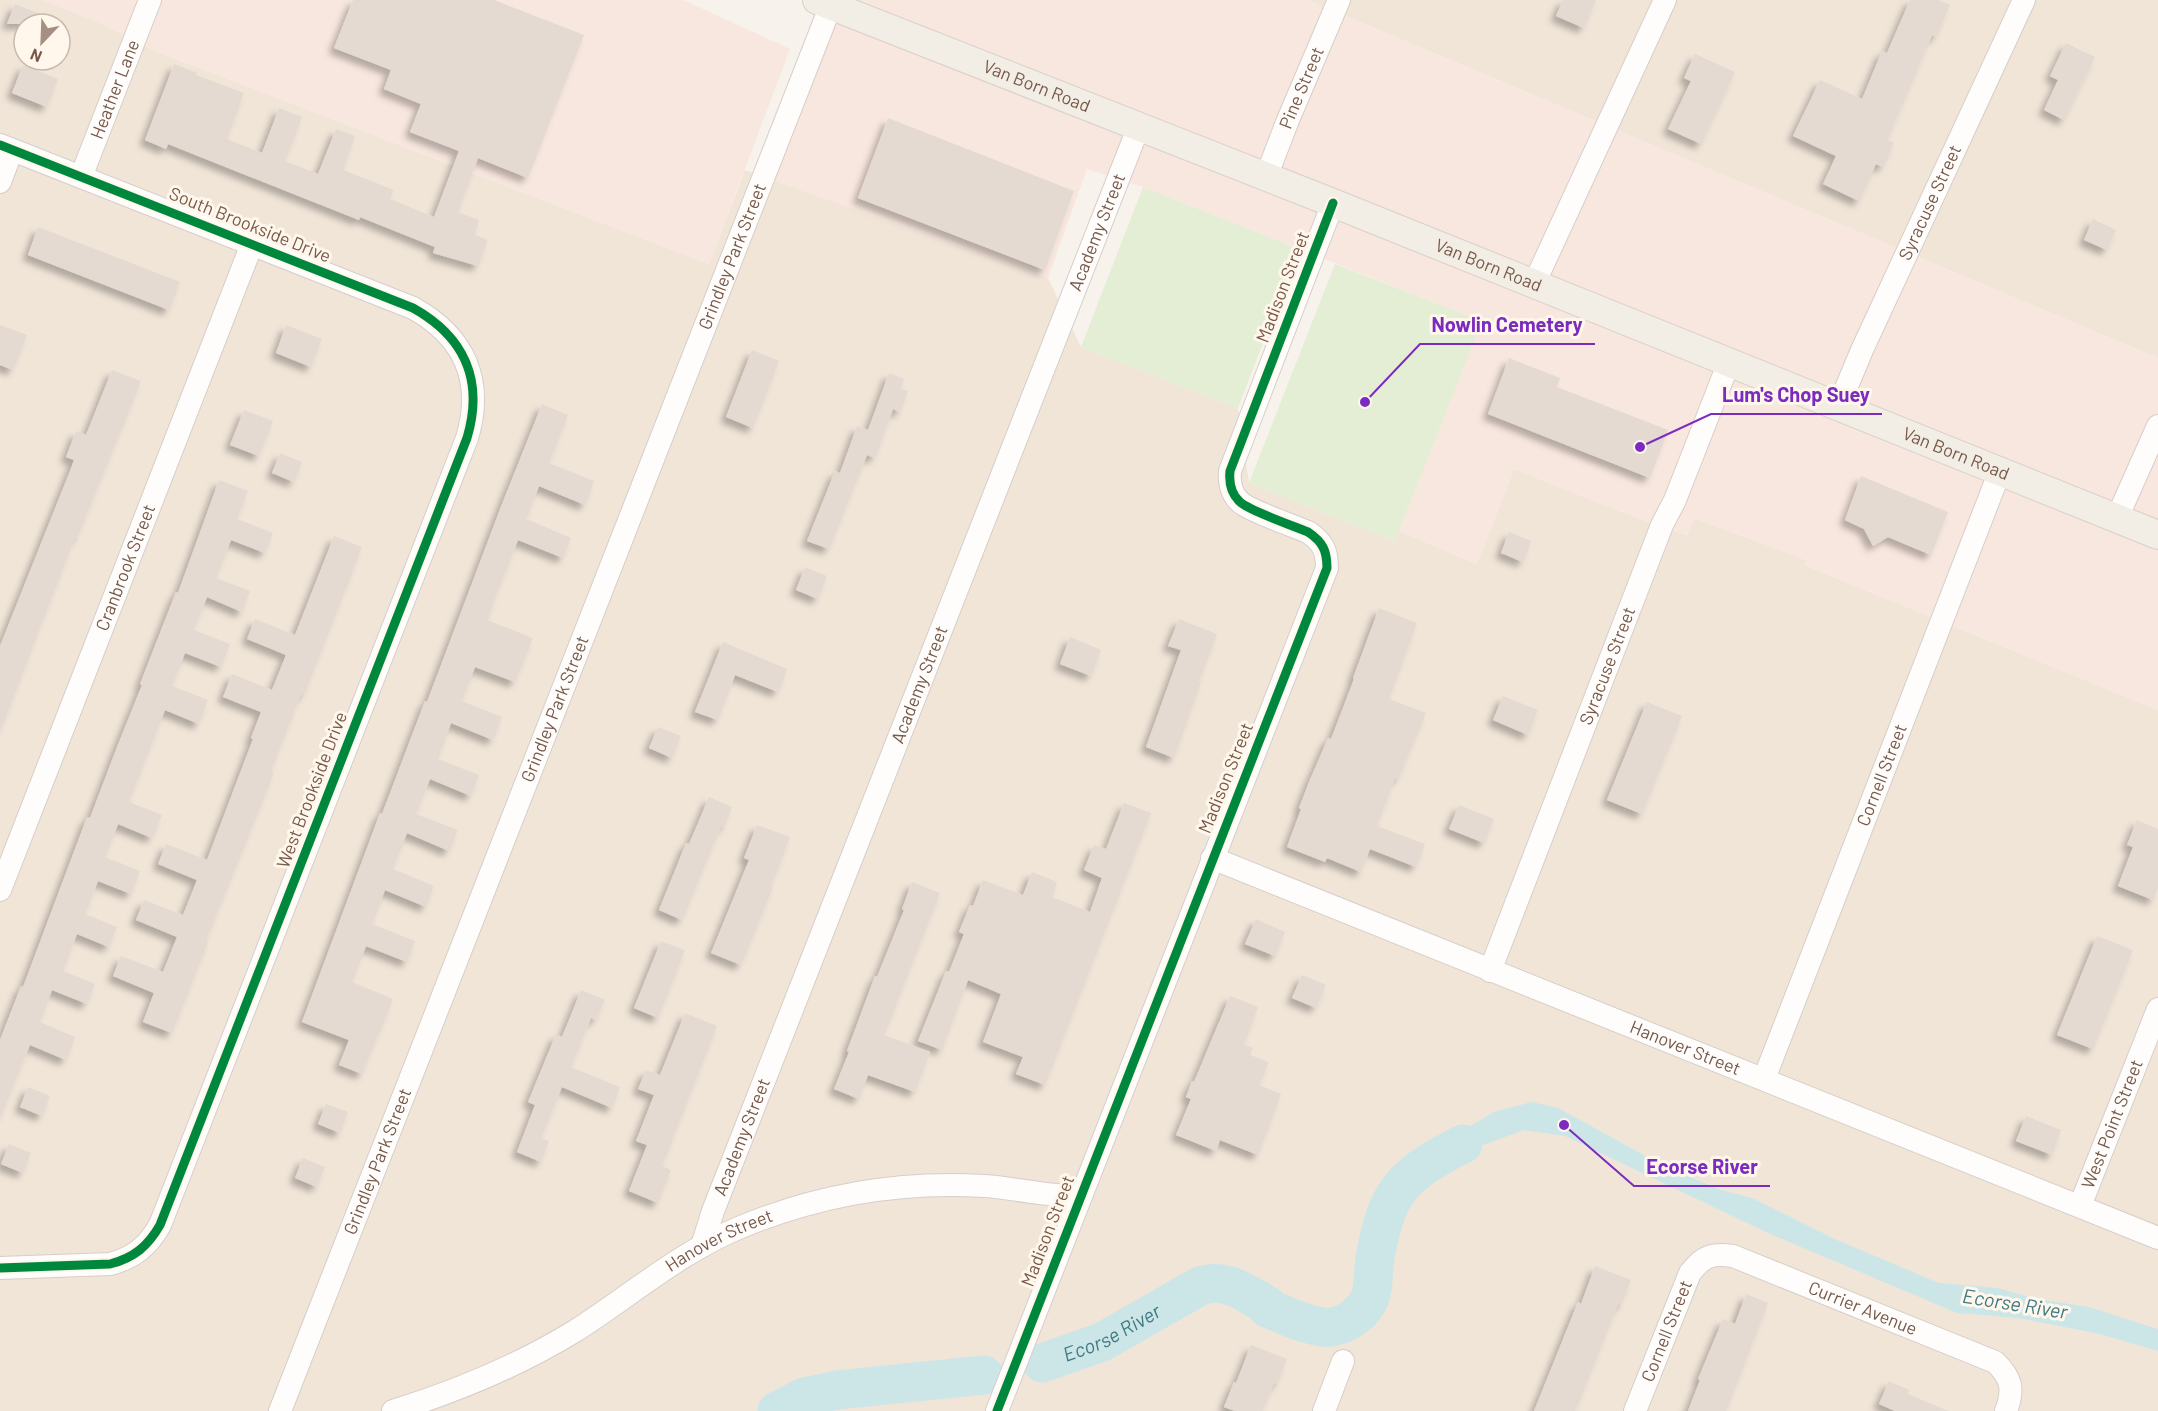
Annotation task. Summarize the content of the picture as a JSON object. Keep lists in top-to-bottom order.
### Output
{
  "streets": {
    "main road": ["Van Born Road"],
    "street": [
      "Pine Street",
      "Heather Lane",
      "Syracuse Street",
      "South Brookside Drive",
      "Academy Street",
      "Grindley Park Street",
      "Madison Street",
      "Cranbrook Street",
      "Cornell Street",
      "West Brookside Drive",
      "Hanover Street",
      "West Point Street",
      "Currier Avenue"
    ]
  },
  "crossings": [
    ["Van Born Road", "Pine Street"],
    ["Van Born Road", "Syracuse Street"],
    ["Van Born Road", "Academy Street"],
    ["Van Born Road", "Grindley Park Street"],
    ["Van Born Road", "Madison Street"],
    ["Van Born Road", "Cornell Street"],
    ["Heather Lane", "South Brookside Drive"],
    ["Syracuse Street", "Hanover Street"],
    ["South Brookside Drive", "Cranbrook Street"],
    ["South Brookside Drive", "West Brookside Drive"],
    ["Academy Street", "Hanover Street"],
    ["Madison Street", "Hanover Street"],
    ["Cornell Street", "Hanover Street"],
    ["Cornell Street", "Currier Avenue"],
    ["Hanover Street", "West Point Street"]
  ],
  "water": ["Ecorse River"],
  "places": ["Nowlin Cemetery", "Lum's Chop Suey", "Ecorse River"],
  "north": "bottom left"
}
